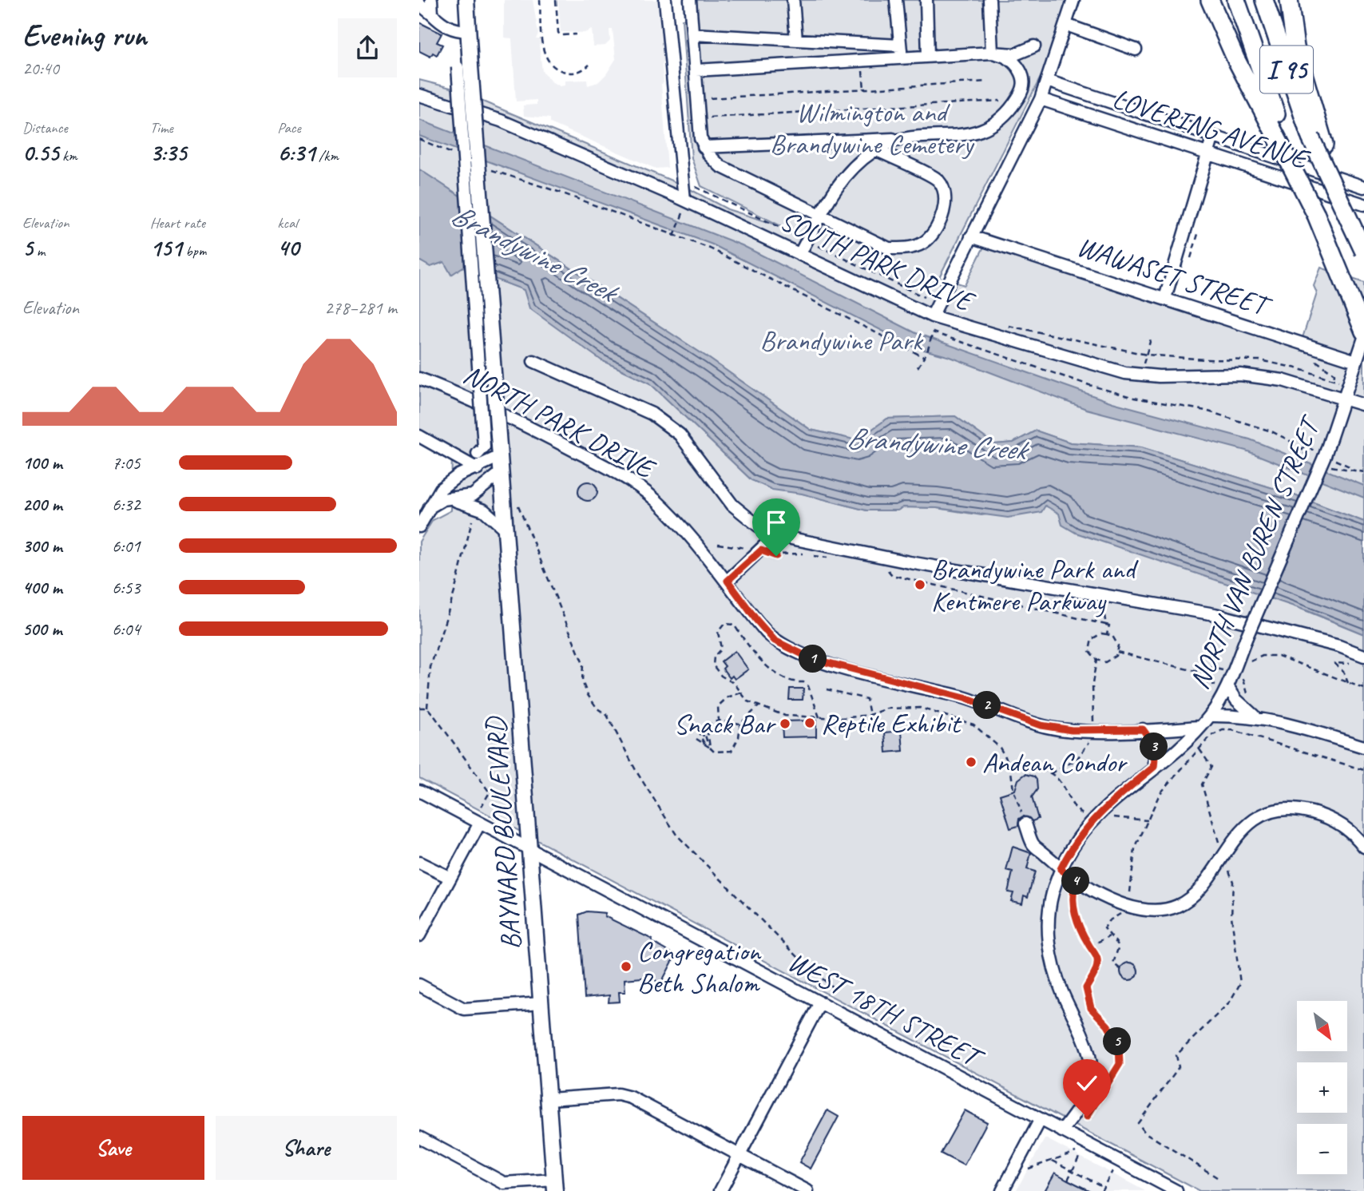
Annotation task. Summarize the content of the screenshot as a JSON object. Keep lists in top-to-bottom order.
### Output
{
  "streets": {
    "highway": ["I 95"],
    "main road": ["BAYNARD BOULEVARD"],
    "street": [
      "LOVERING AVENUE",
      "SOUTH PARK DRIVE",
      "WAWASET STREET",
      "NORTH PARK DRIVE",
      "NORTH VAN BUREN STREET",
      "WEST 18TH STREET"
    ]
  },
  "crossings": [
    ["SOUTH PARK DRIVE", "NORTH VAN BUREN STREET"],
    ["WAWASET STREET", "NORTH VAN BUREN STREET"],
    ["NORTH PARK DRIVE", "NORTH VAN BUREN STREET"],
    ["NORTH VAN BUREN STREET", "WEST 18TH STREET"],
    ["BAYNARD BOULEVARD", "WEST 18TH STREET"]
  ],
  "water": ["Brandywine Creek"],
  "parks": ["Wilmington and Brandywine Cemetery", "Brandywine Park"],
  "places": [
    "Brandywine Park and Kentmere Parkway",
    "Reptile Exhibit",
    "Snack Bar",
    "Andean Condor",
    "Congregation Beth Shalom"
  ],
  "north": "bottom right",
  "page": {
    "heading": ["Evening run", "20:40"],
    "stats": [
      ["Distance", "0.55 km"],
      ["Time", "3:35"],
      ["Pace", "6:31 /km"],
      ["Elevation", "5 m"],
      ["Heart rate", "151 bpm"],
      ["kcal", "40"]
    ],
    "chart": ["Elevation", "278–281 m"],
    "list": [
      {
        "name": "100 m",
        "note": "7:05"
      },
      {
        "name": "200 m",
        "note": "6:32"
      },
      {
        "name": "300 m",
        "note": "6:01"
      },
      {
        "name": "400 m",
        "note": "6:53"
      },
      {
        "name": "500 m",
        "note": "6:04"
      }
    ],
    "pins": [
      "1",
      "2",
      "3",
      "4",
      "5"
    ],
    "map_buttons": ["+", "−"],
    "buttons": ["Save", "Share"]
  }
}
